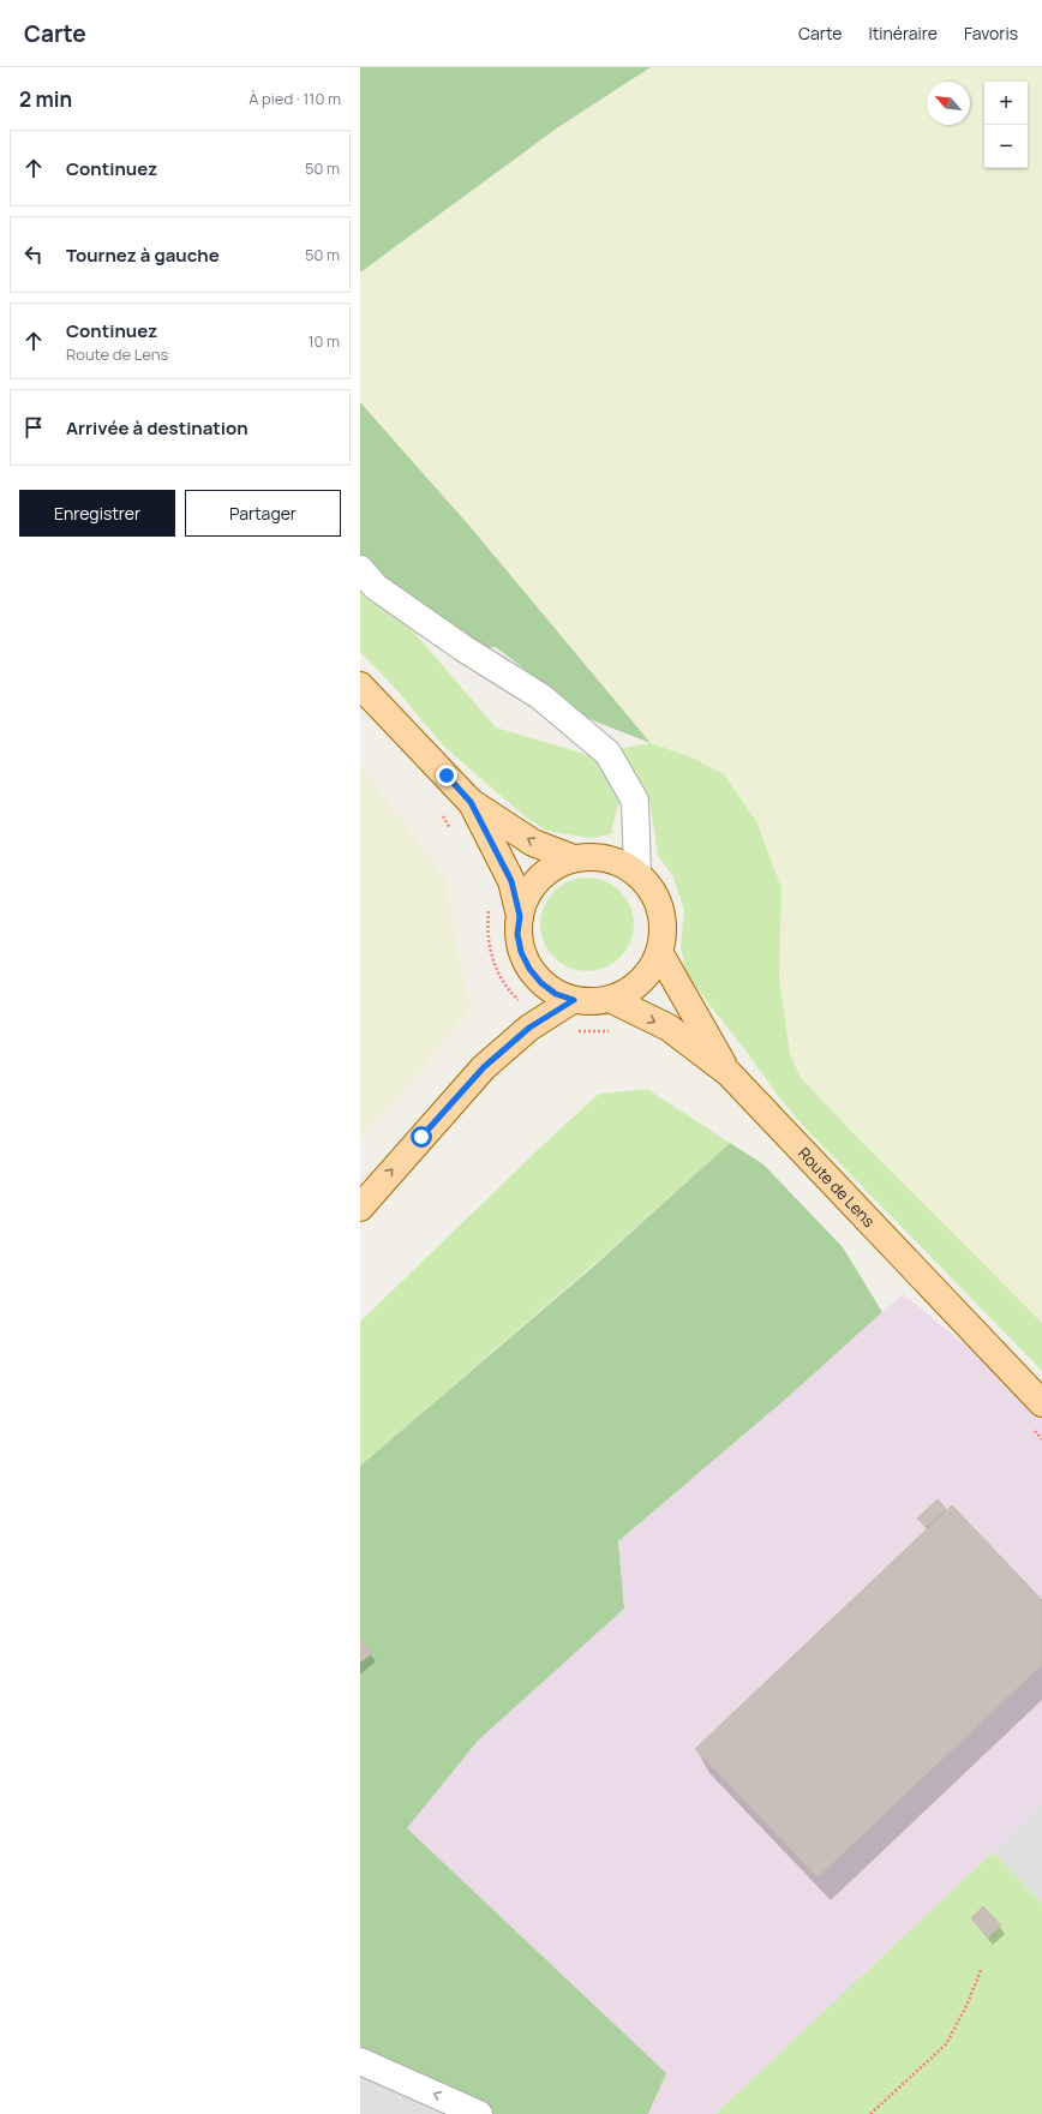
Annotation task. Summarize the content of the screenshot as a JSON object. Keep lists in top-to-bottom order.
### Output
{
  "streets": {
    "main road": ["Route de Lens"]
  },
  "north": "top left",
  "page": {
    "header": "Carte",
    "nav": ["Carte", "Itinéraire", "Favoris"],
    "heading": ["2 min", "À pied · 110 m"],
    "map_buttons": ["+", "−"],
    "list": [
      ["Continuez", "50 m"],
      ["Tournez à gauche", "50 m"],
      ["Continuez", "Route de Lens", "10 m"],
      "Arrivée à destination"
    ],
    "buttons": ["Enregistrer", "Partager"]
  }
}
